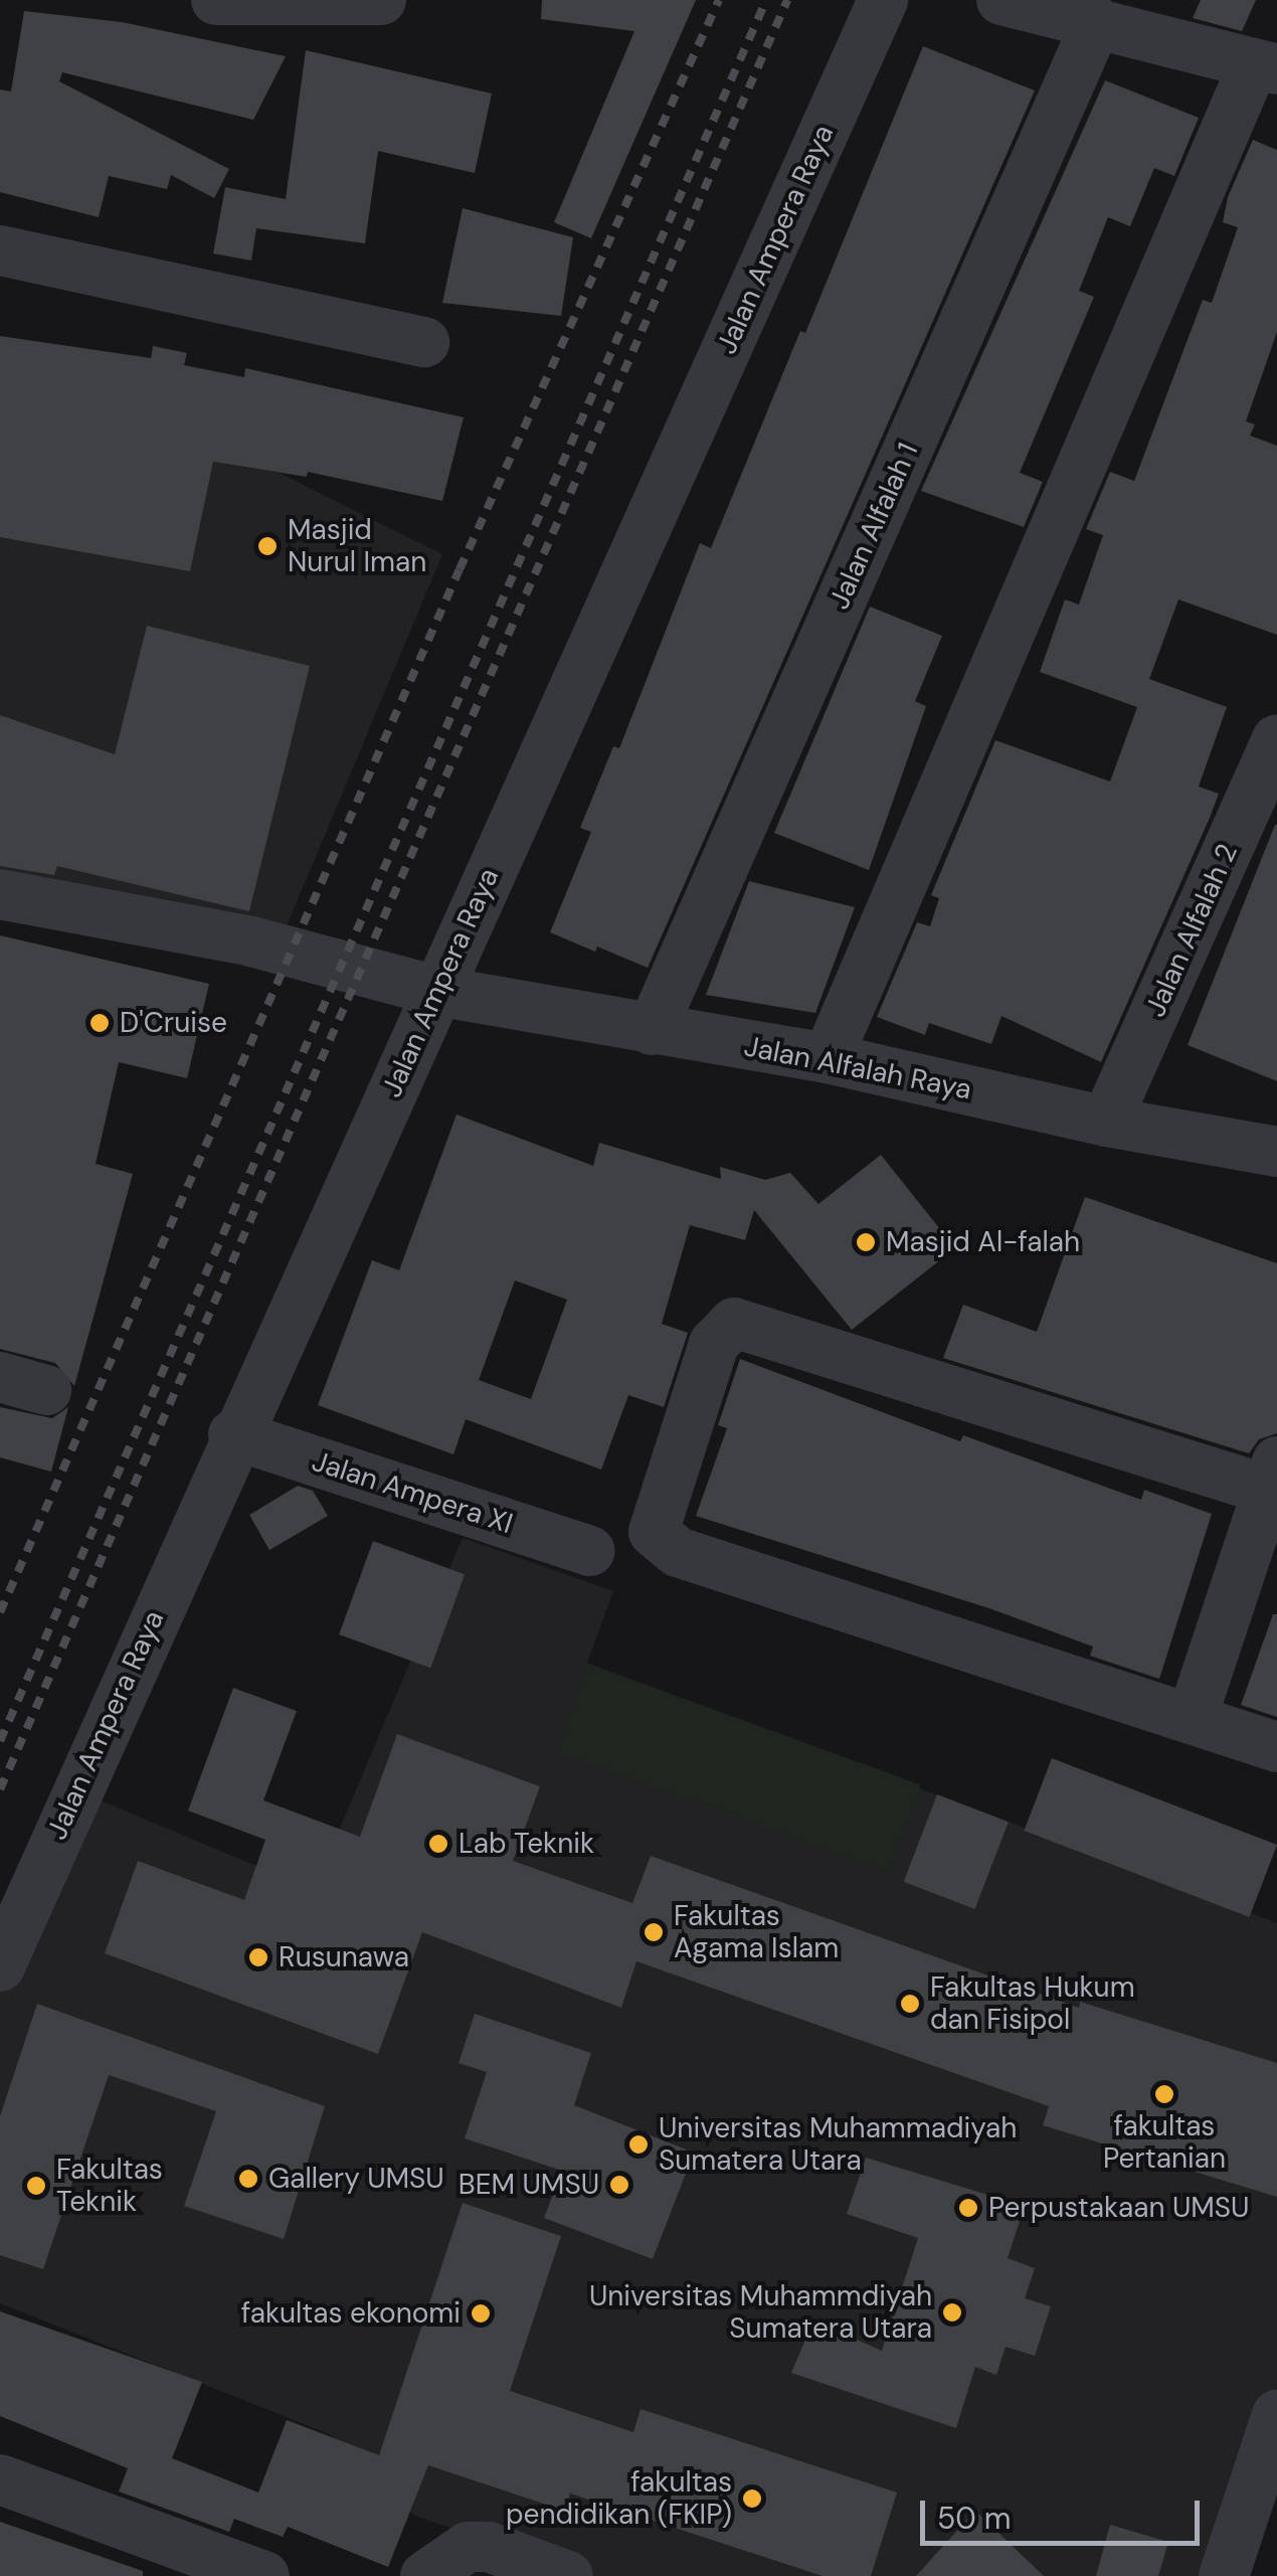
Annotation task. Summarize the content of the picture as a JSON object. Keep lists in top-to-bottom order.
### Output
{
  "streets": {
    "street": [
      "Jalan Ampera Raya",
      "Jalan Alfalah 1",
      "Jalan Alfalah 2",
      "Jalan Alfalah Raya",
      "Jalan Ampera XI"
    ]
  },
  "crossings": [
    ["Jalan Ampera Raya", "Jalan Alfalah Raya"],
    ["Jalan Ampera Raya", "Jalan Ampera XI"],
    ["Jalan Alfalah 1", "Jalan Alfalah Raya"],
    ["Jalan Alfalah 2", "Jalan Alfalah Raya"]
  ],
  "places": [
    "Masjid Nurul Iman",
    "D'Cruise",
    "Masjid Al-falah",
    "Lab Teknik",
    "Fakultas Agama Islam",
    "Rusunawa",
    "Fakultas Hukum dan Fisipol",
    "fakultas Pertanian",
    "Universitas Muhammadiyah Sumatera Utara",
    "Gallery UMSU",
    "BEM UMSU",
    "Fakultas Teknik",
    "Perpustakaan UMSU",
    "Universitas Muhammdiyah Sumatera Utara",
    "fakultas ekonomi",
    "fakultas pendidikan (FKIP)"
  ],
  "scale_bar": "50 m"
}
